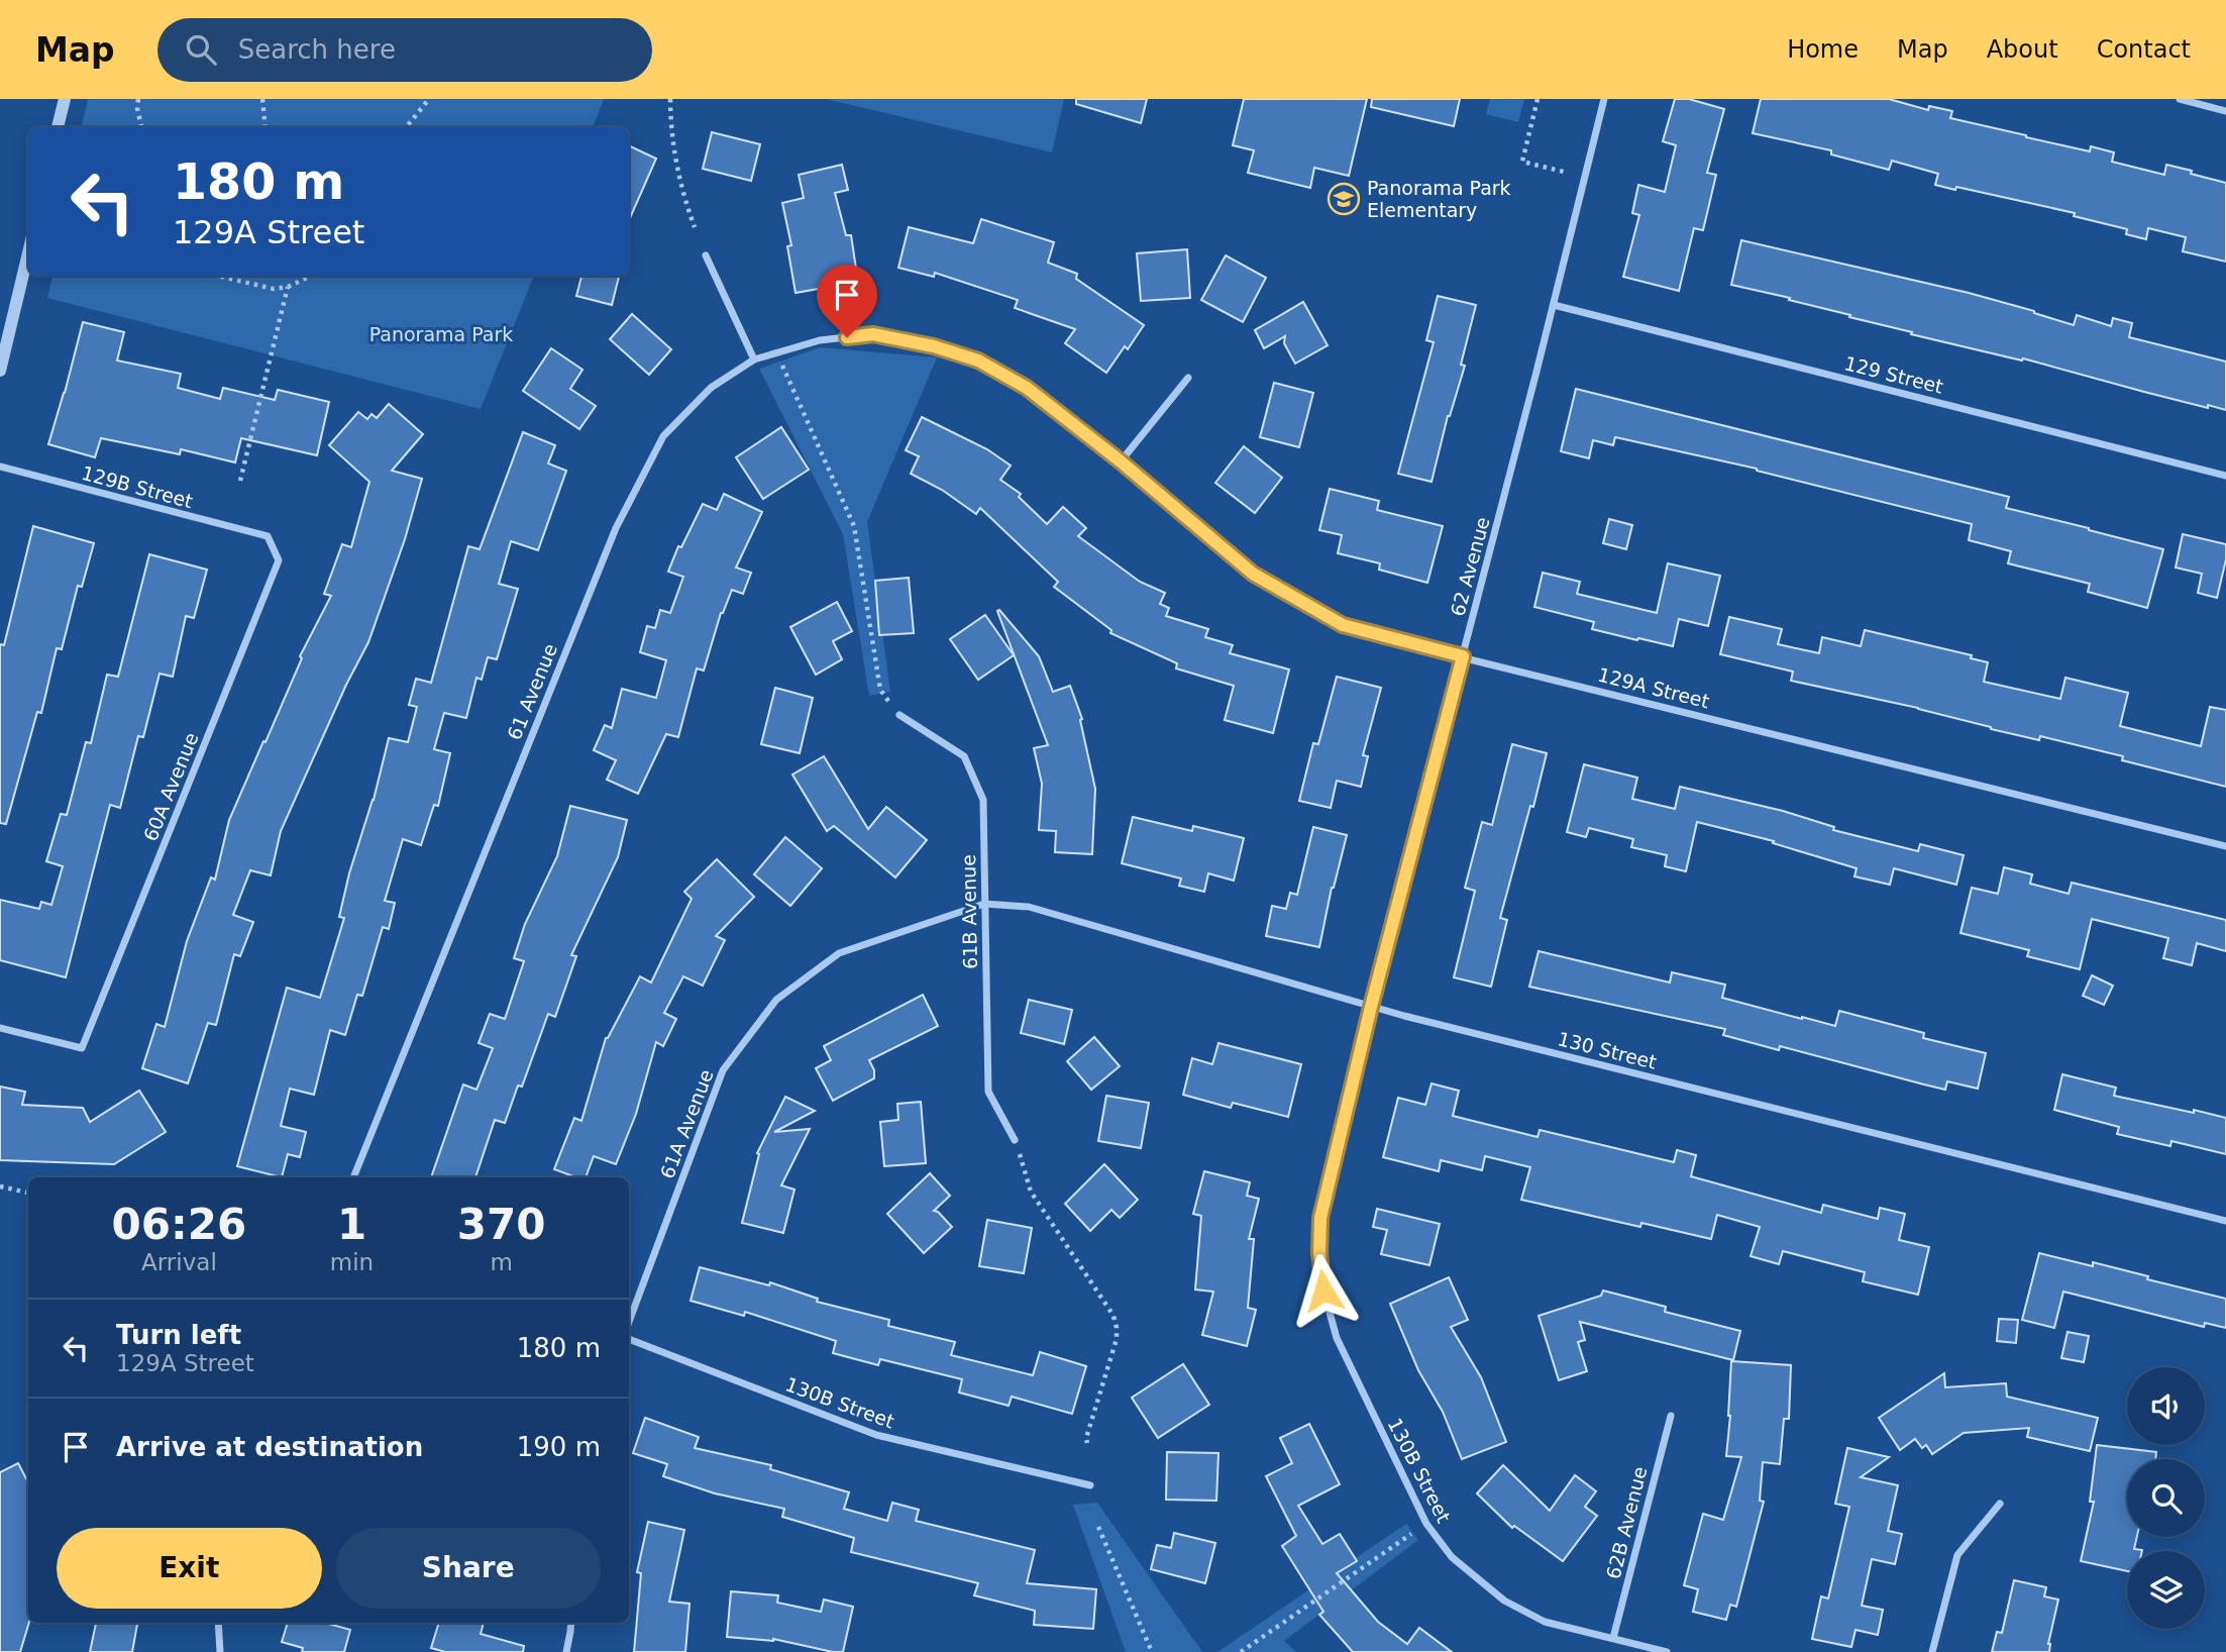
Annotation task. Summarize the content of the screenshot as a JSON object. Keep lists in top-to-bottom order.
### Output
{
  "streets": {
    "street": [
      "129 Street",
      "129B Street",
      "62 Avenue",
      "129A Street",
      "61 Avenue",
      "60A Avenue",
      "61B Avenue",
      "130 Street",
      "61A Avenue",
      "130B Street",
      "62B Avenue"
    ]
  },
  "crossings": [
    ["129 Street", "62 Avenue"],
    ["129B Street", "60A Avenue"],
    ["62 Avenue", "129A Street"],
    ["62 Avenue", "130 Street"],
    ["62 Avenue", "130B Street"],
    ["129A Street", "61 Avenue"],
    ["61B Avenue", "130 Street"],
    ["61B Avenue", "61A Avenue"],
    ["130 Street", "61A Avenue"],
    ["130B Street", "62B Avenue"]
  ],
  "parks": ["Panorama Park"],
  "places": {
    "school or university": ["Panorama Park Elementary"]
  },
  "page": {
    "header": "Map",
    "search": "Search here",
    "nav": [
      "Home",
      "Map",
      "About",
      "Contact"
    ],
    "turn": ["180 m", "129A Street"],
    "eta": [
      "06:26",
      "Arrival",
      "1",
      "min",
      "370",
      "m"
    ],
    "list": [
      {
        "name": "Turn left",
        "note": "129A Street",
        "value": "180 m"
      },
      {
        "name": "Arrive at destination",
        "value": "190 m"
      }
    ],
    "buttons": ["Exit", "Share"]
  }
}
